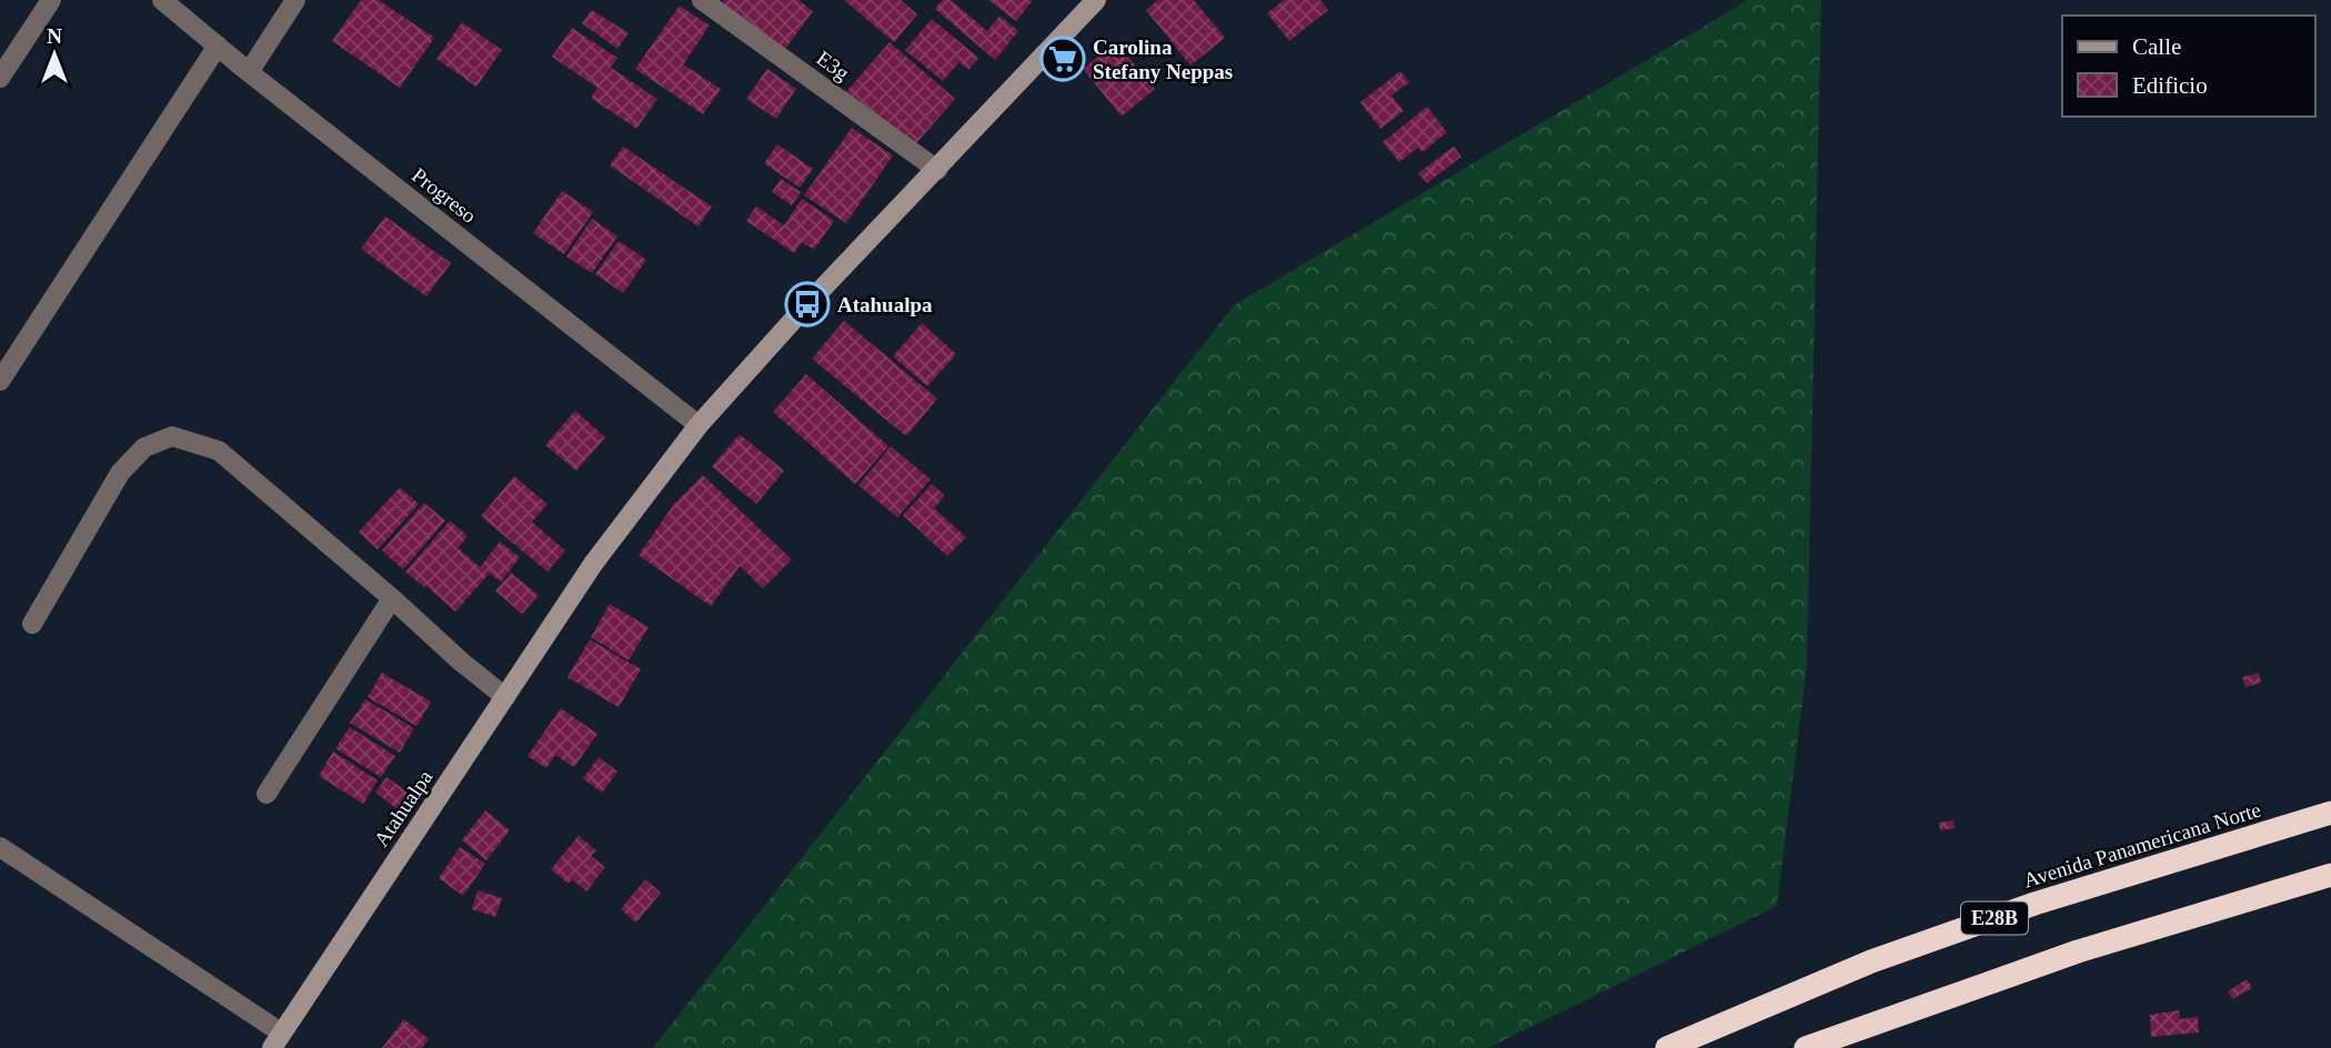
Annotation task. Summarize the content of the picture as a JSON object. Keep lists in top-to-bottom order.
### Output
{
  "streets": {
    "highway": ["Avenida Panamericana Norte", "E28B"],
    "street": ["E3g", "Progreso", "Atahualpa"]
  },
  "crossings": [
    ["E3g", "Atahualpa"],
    ["Progreso", "Atahualpa"]
  ],
  "places": {
    "supermarket": ["Carolina Stefany Neppas"],
    "bus stop": ["Atahualpa"]
  },
  "legend": ["Calle", "Edificio"],
  "north": "top"
}
